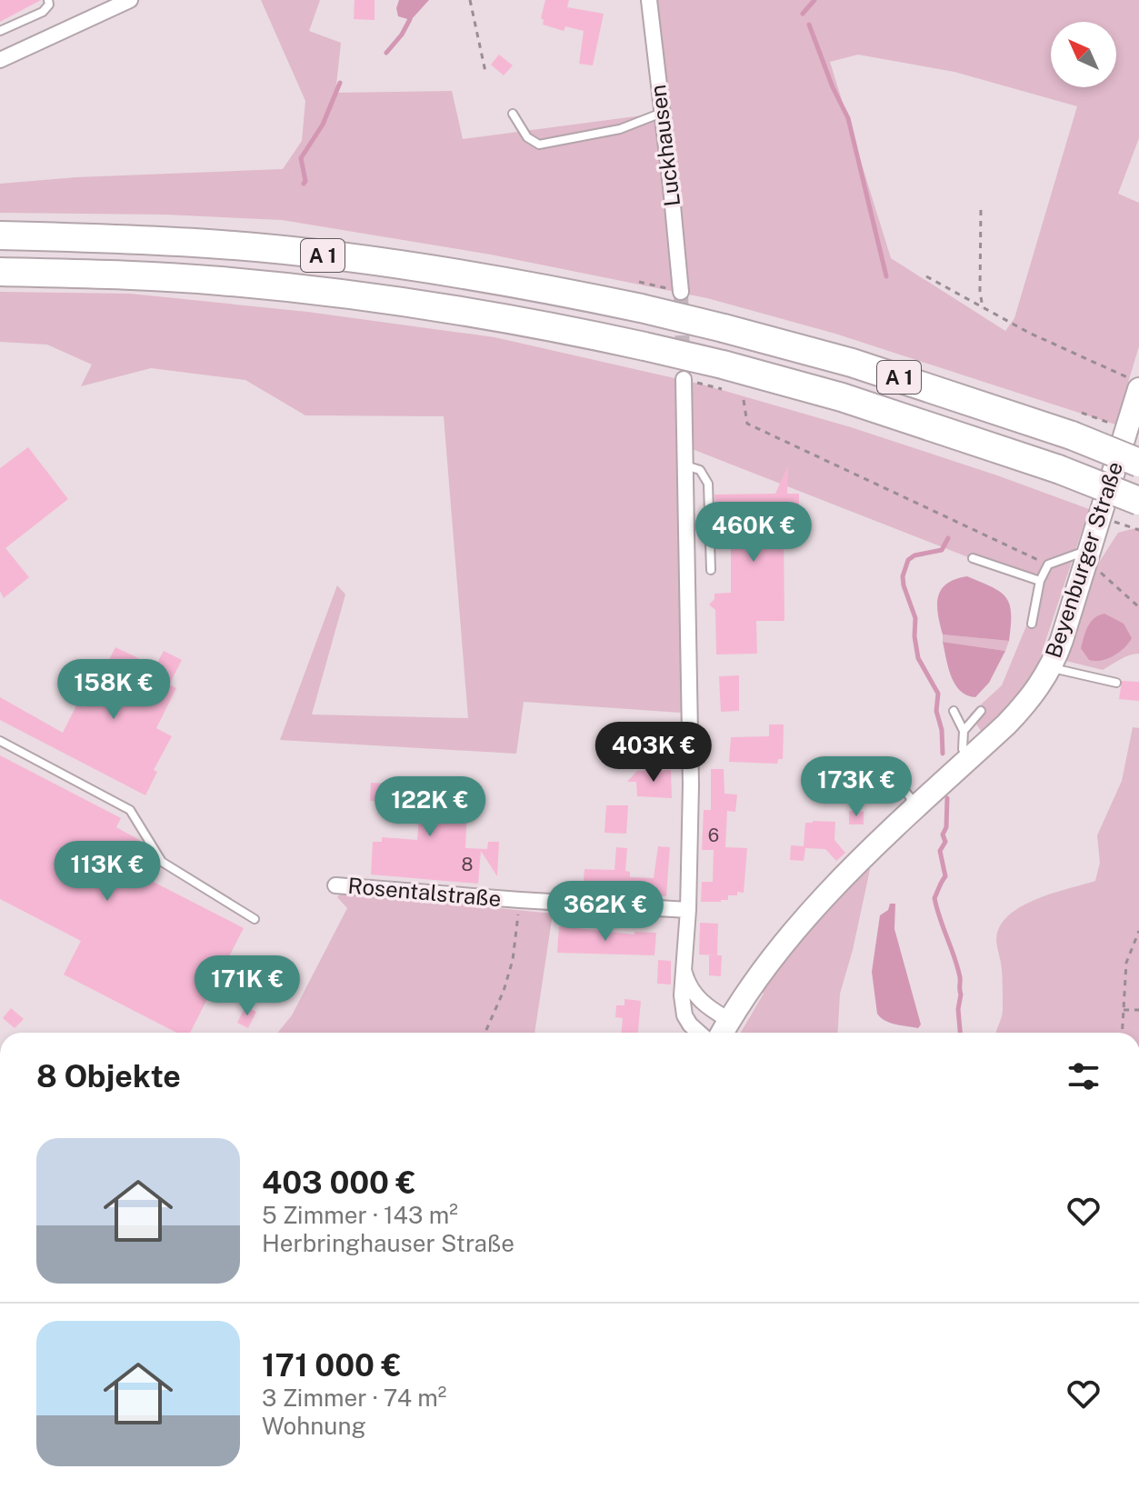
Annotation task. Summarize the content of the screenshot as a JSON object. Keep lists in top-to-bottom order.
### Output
{
  "streets": {
    "highway": ["A 1"],
    "main road": ["Beyenburger Straße"],
    "street": ["Luckhausen", "Rosentalstraße"]
  },
  "house_numbers": ["6", "8"],
  "north": "top left",
  "page": {
    "price": [
      "460K €",
      "158K €",
      "403K €",
      "173K €",
      "122K €",
      "113K €",
      "362K €",
      "171K €"
    ],
    "heading": "8 Objekte",
    "list": [
      {
        "name": "403 000 €",
        "note": "5 Zimmer · 143 m² · Herbringhauser Straße"
      },
      {
        "name": "171 000 €",
        "note": "3 Zimmer · 74 m² · Wohnung"
      }
    ]
  }
}
